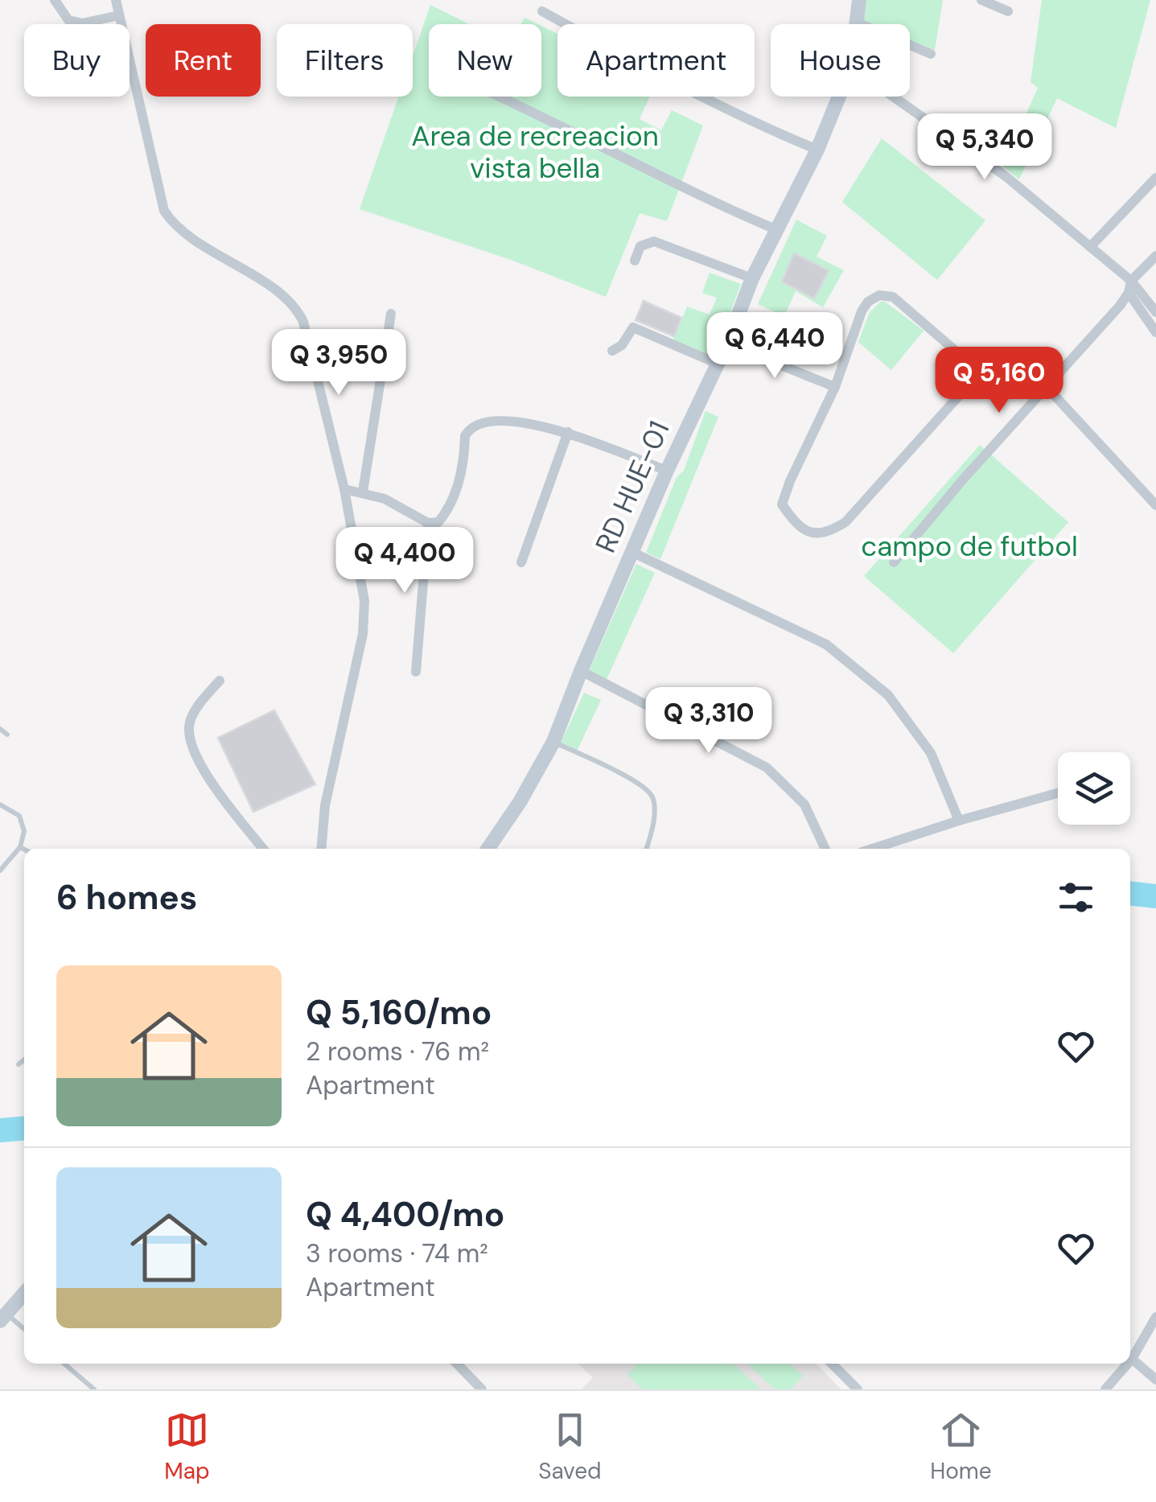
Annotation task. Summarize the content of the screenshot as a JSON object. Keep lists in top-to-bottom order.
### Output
{
  "streets": {
    "street": ["RD HUE-01"]
  },
  "parks": ["Area de recreacion vista bella", "campo de futbol"],
  "page": {
    "chip": [
      "Buy",
      "Rent",
      "Filters",
      "New",
      "Apartment",
      "House"
    ],
    "price": [
      "Q 5,340",
      "Q 6,440",
      "Q 3,950",
      "Q 5,160",
      "Q 4,400",
      "Q 3,310"
    ],
    "heading": "6 homes",
    "list": [
      {
        "name": "Q 5,160/mo",
        "note": "2 rooms · 76 m² · Apartment"
      },
      {
        "name": "Q 4,400/mo",
        "note": "3 rooms · 74 m² · Apartment"
      }
    ],
    "tabs": ["Map", "Saved", "Home"]
  }
}
